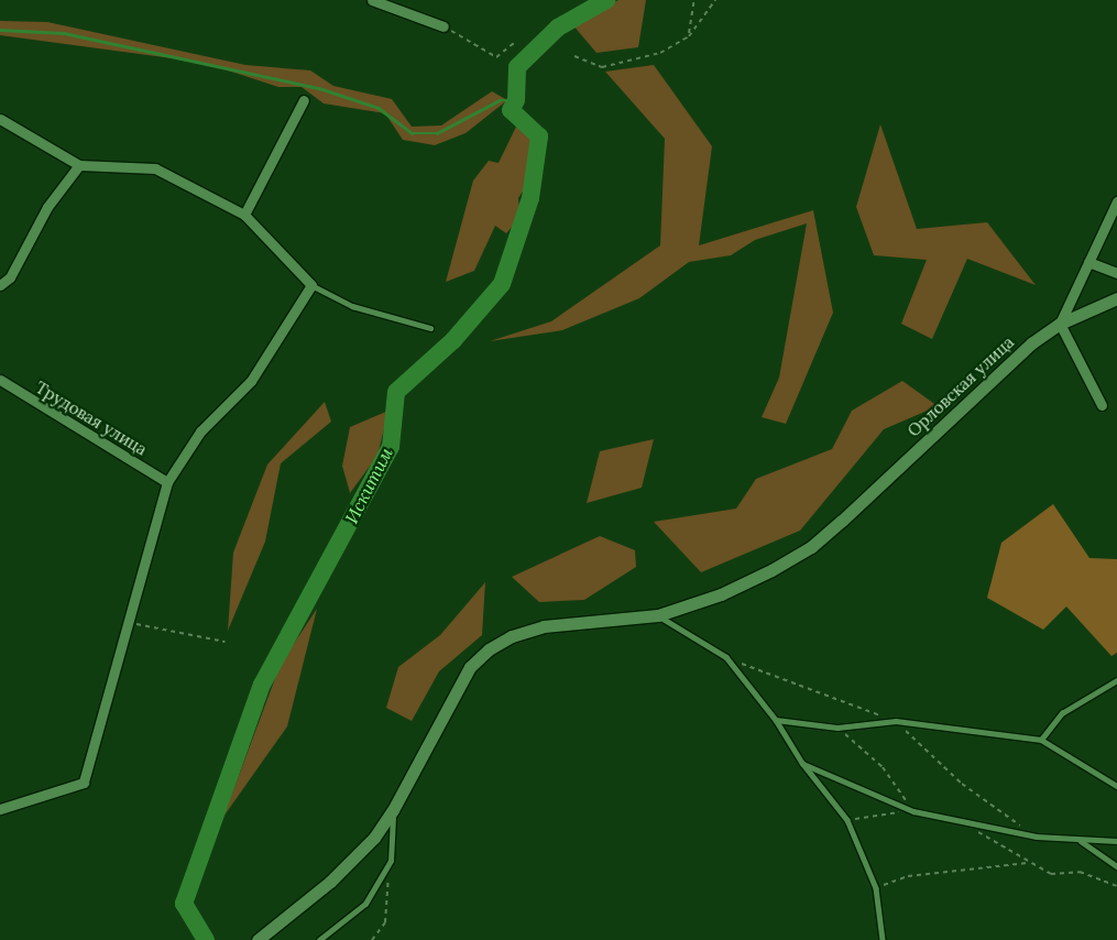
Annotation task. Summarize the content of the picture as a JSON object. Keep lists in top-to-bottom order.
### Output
{
  "streets": {
    "main road": ["Орловская улица"],
    "street": ["Трудовая улица"]
  },
  "water": ["Искитим"]
}
